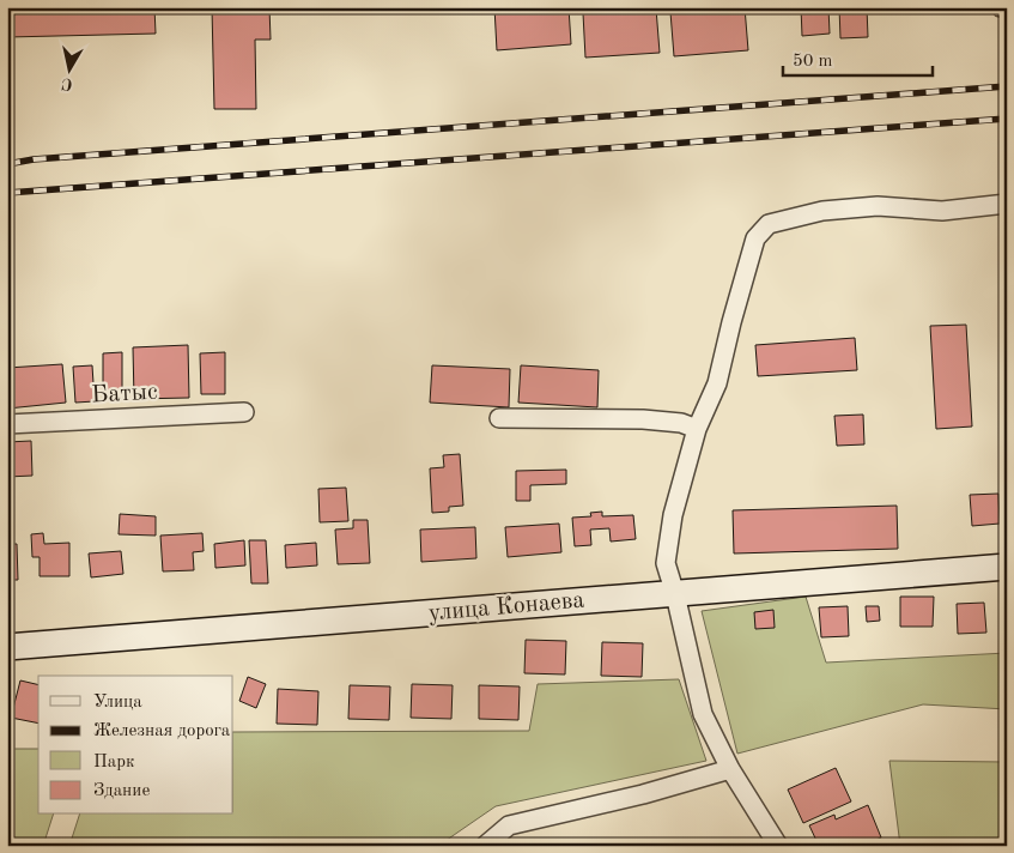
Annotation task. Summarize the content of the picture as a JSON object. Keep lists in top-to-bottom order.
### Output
{
  "streets": {
    "main road": ["улица Конаева"],
    "street": ["Батыс"]
  },
  "legend": [
    "Улица",
    "Железная дорога",
    "Парк",
    "Здание"
  ],
  "scale_bar": "50 m",
  "north": "bottom"
}
